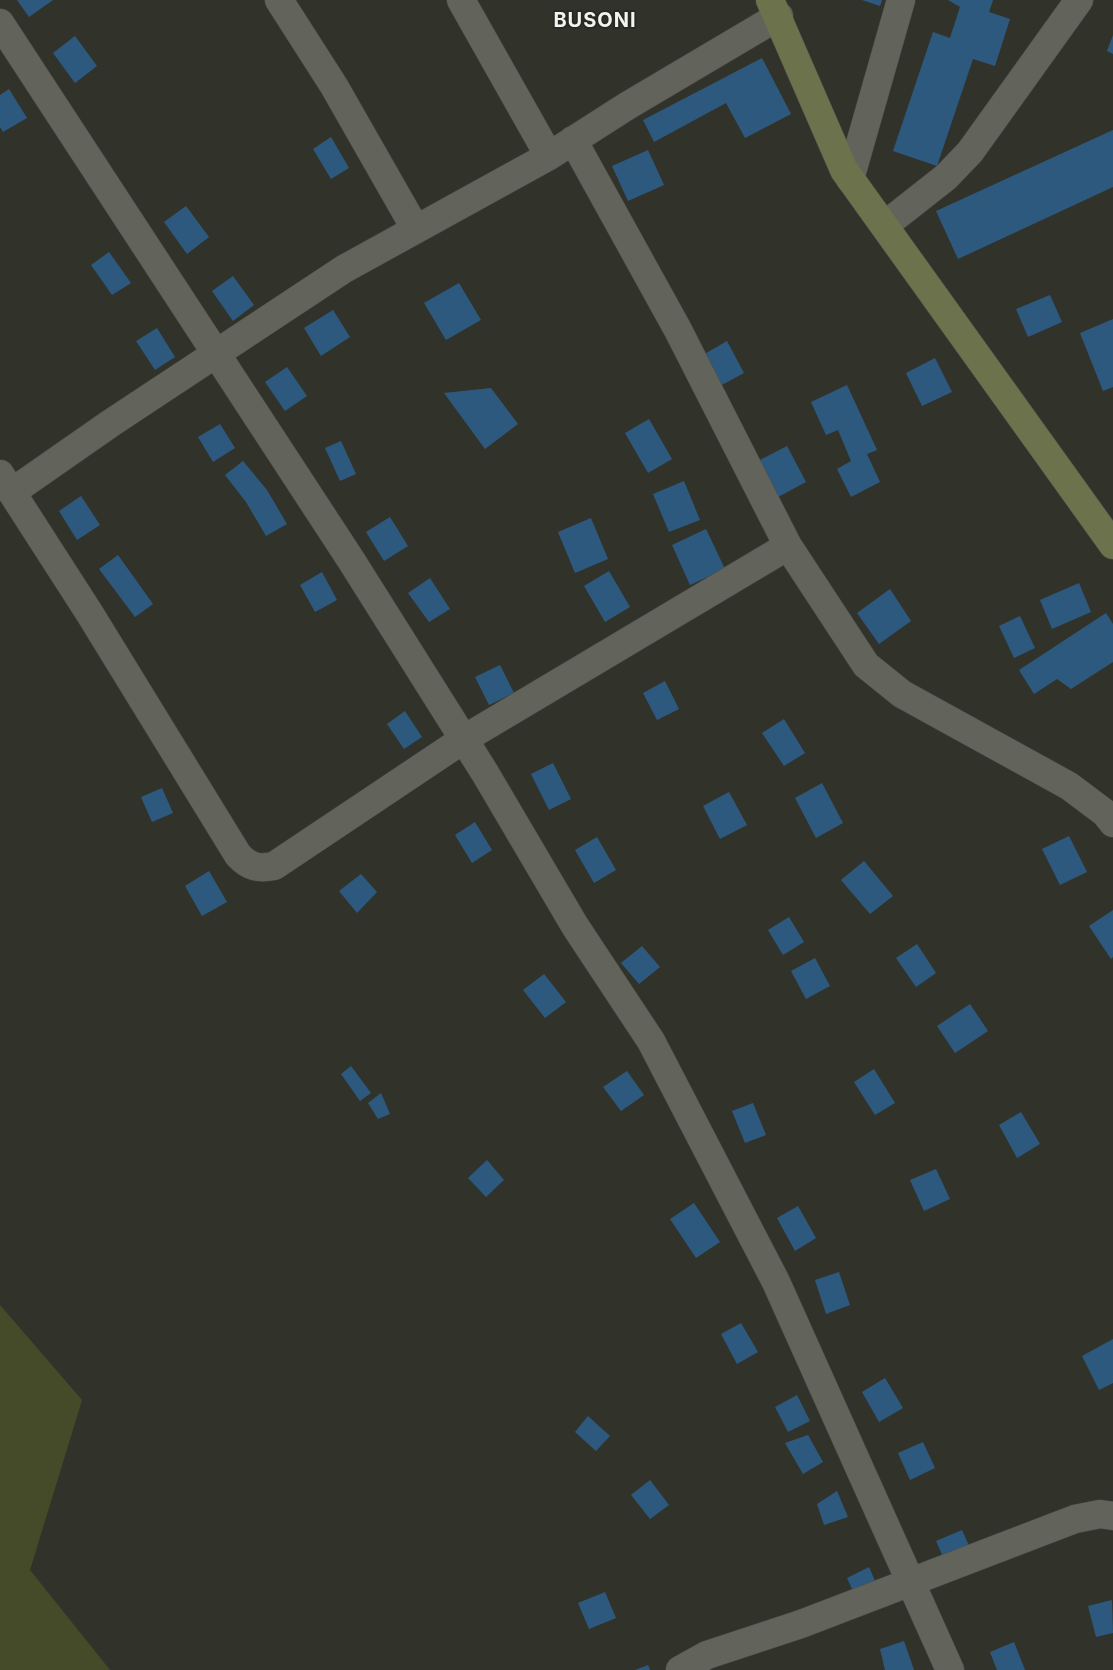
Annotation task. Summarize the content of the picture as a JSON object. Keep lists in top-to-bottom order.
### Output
{
  "districts": ["BUSONI"]
}
